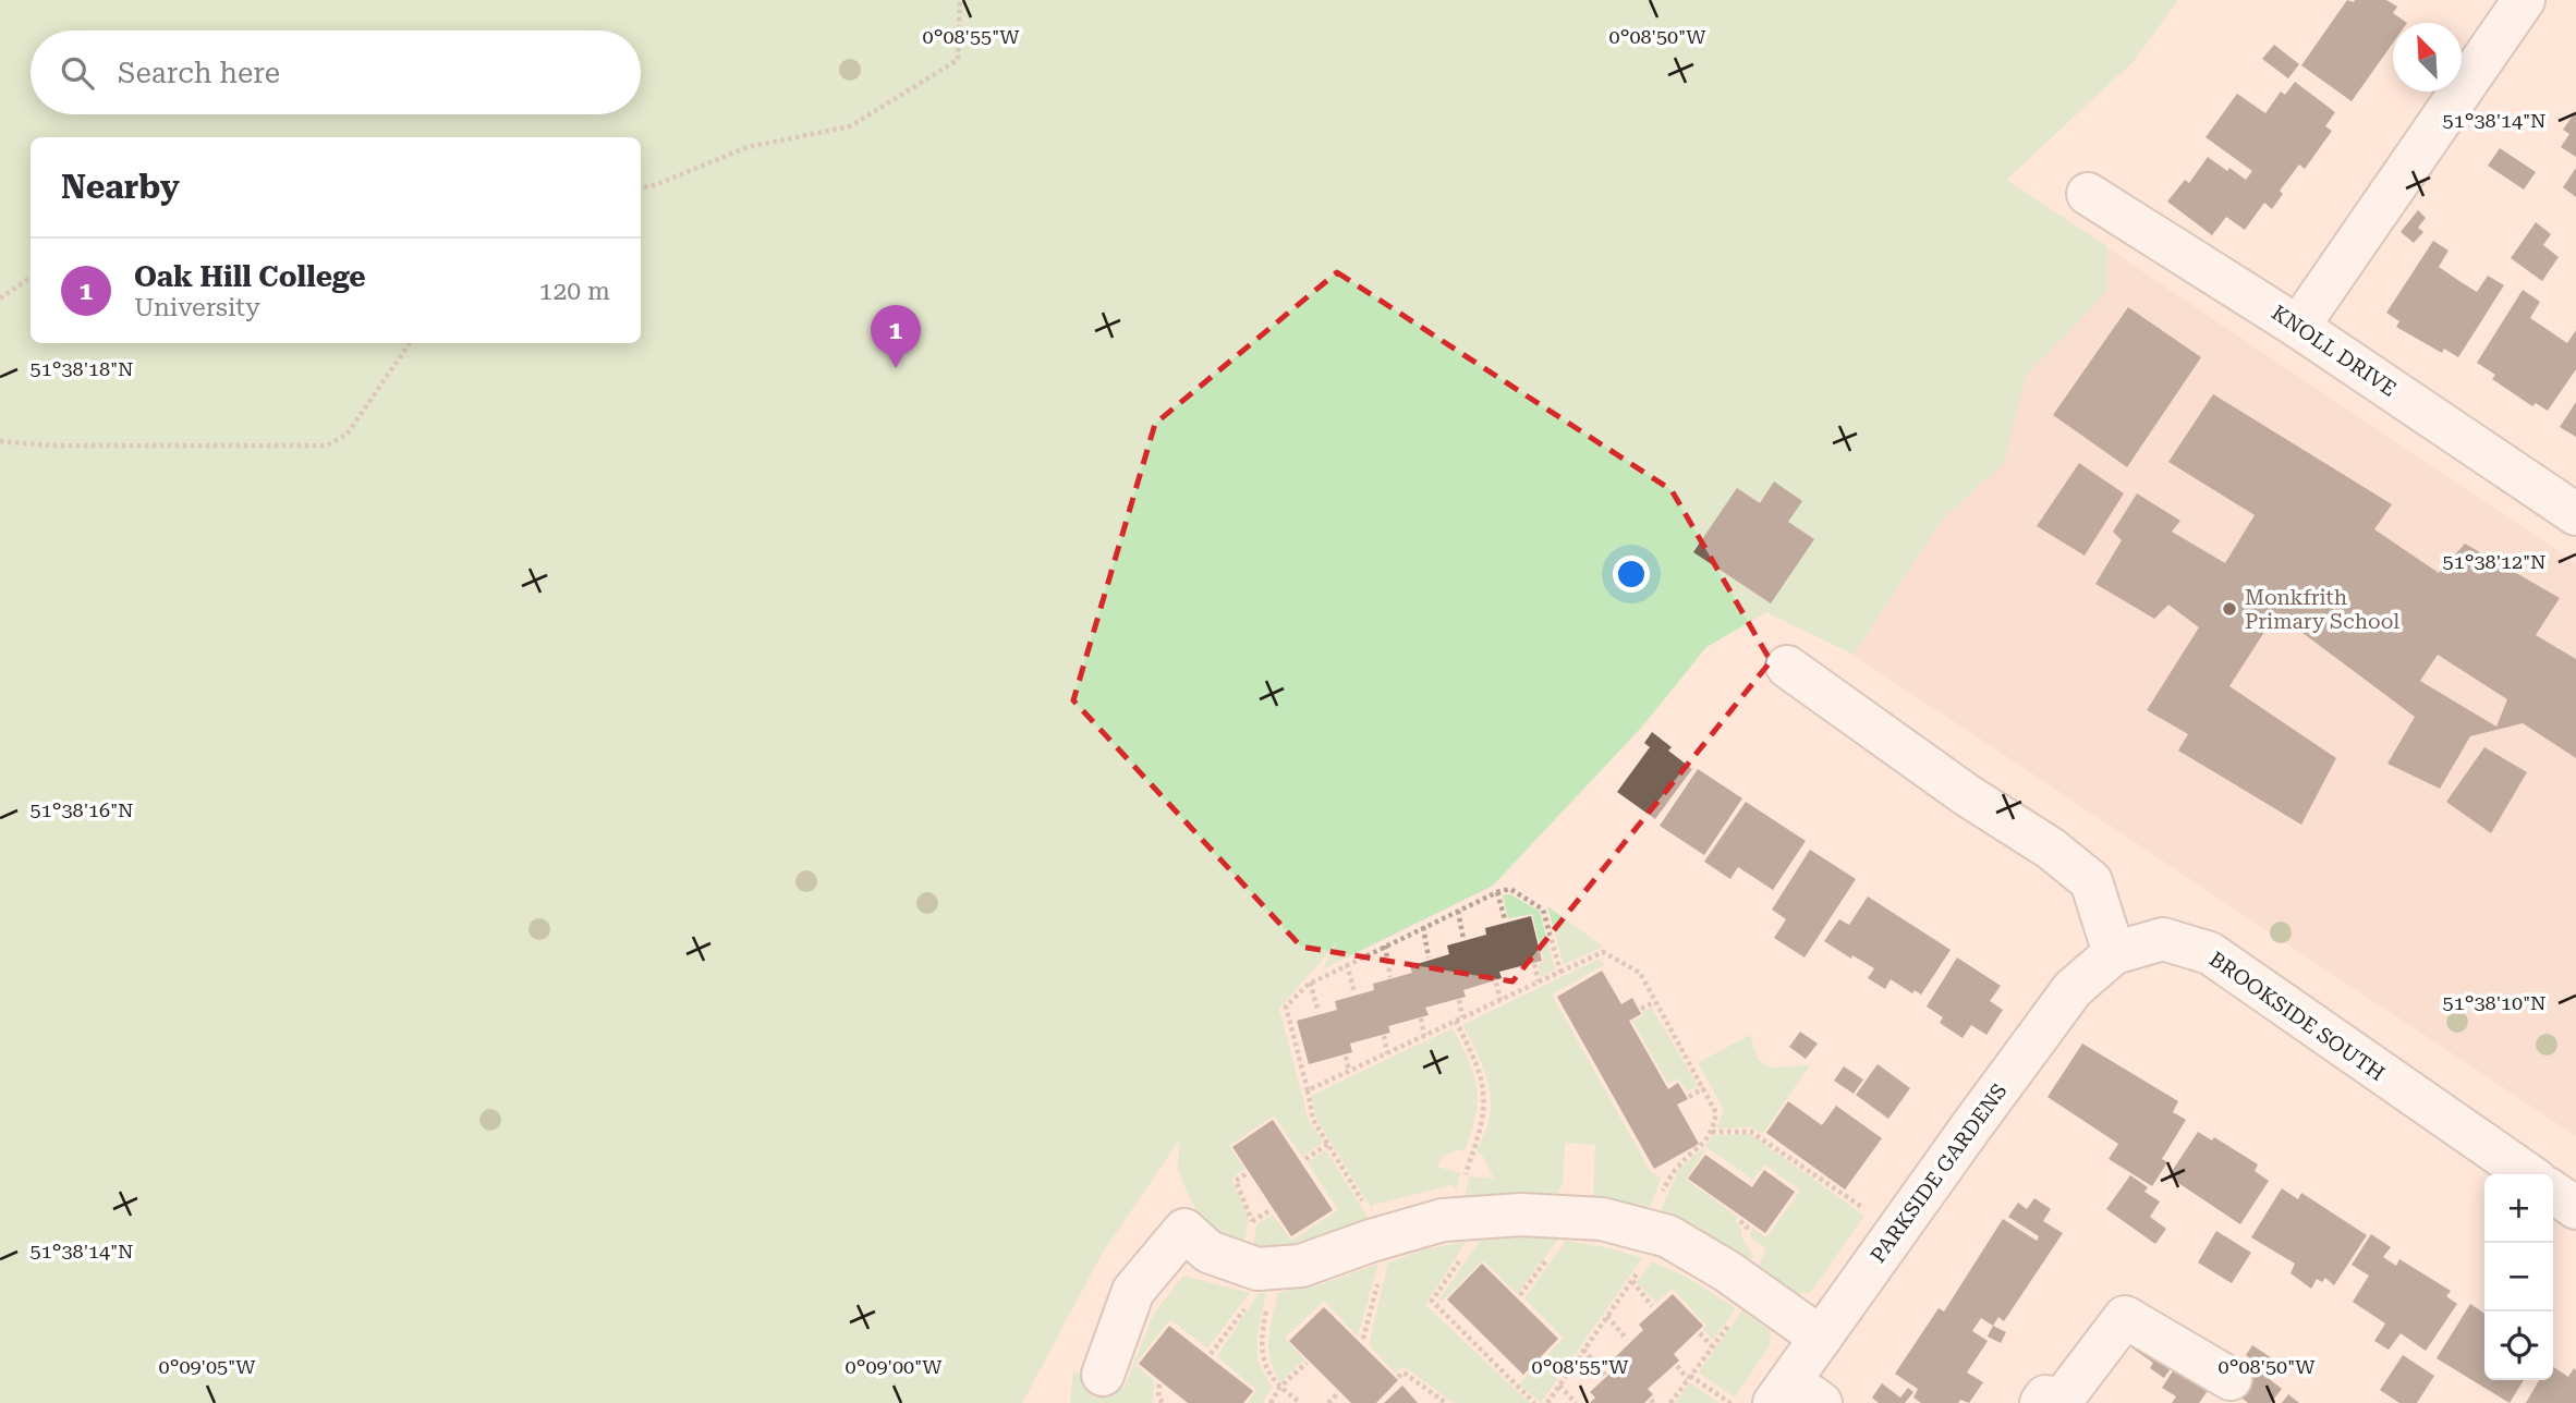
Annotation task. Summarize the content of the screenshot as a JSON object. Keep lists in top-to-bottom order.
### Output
{
  "streets": {
    "street": ["KNOLL DRIVE", "BROOKSIDE SOUTH", "PARKSIDE GARDENS"]
  },
  "crossings": [
    ["BROOKSIDE SOUTH", "PARKSIDE GARDENS"]
  ],
  "places": ["Monkfrith Primary School"],
  "north": "top left",
  "page": {
    "search": "Search here",
    "heading": "Nearby",
    "list": [
      {
        "mark": "1",
        "name": "Oak Hill College",
        "note": "University",
        "value": "120 m"
      }
    ],
    "pins": "1",
    "map_buttons": ["+", "−"]
  },
  "coordinates": [
    "0°08'55\"W",
    "0°08'50\"W",
    "51°38'14\"N",
    "51°38'18\"N",
    "51°38'12\"N",
    "51°38'16\"N",
    "51°38'10\"N",
    "0°09'05\"W",
    "0°09'00\"W"
  ]
}
